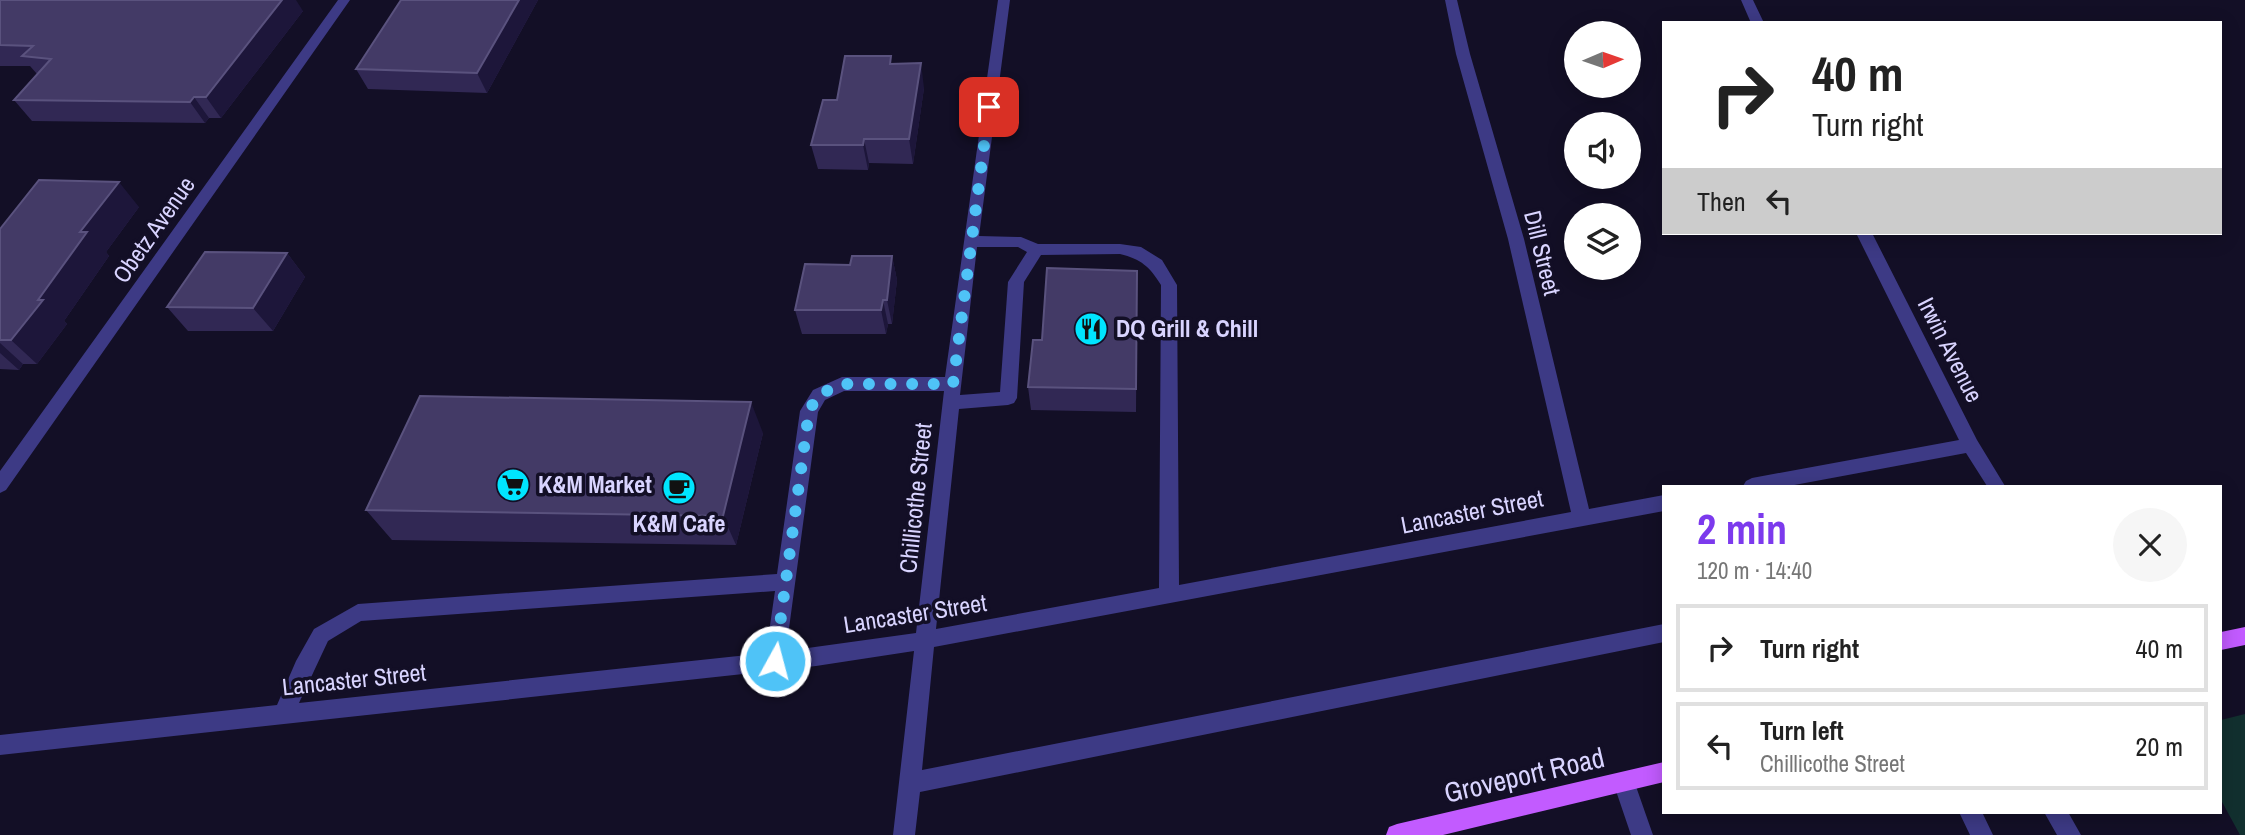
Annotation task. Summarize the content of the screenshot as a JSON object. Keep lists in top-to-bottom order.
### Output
{
  "streets": {
    "main road": ["Groveport Road"],
    "street": [
      "Obetz Avenue",
      "Dill Street",
      "Irwin Avenue",
      "Chillicothe Street",
      "Lancaster Street"
    ]
  },
  "crossings": [
    ["Dill Street", "Lancaster Street"],
    ["Chillicothe Street", "Lancaster Street"]
  ],
  "places": {
    "restaurant": ["DQ Grill & Chill"],
    "supermarket": ["K&M Market"],
    "cafe": ["K&M Cafe"]
  },
  "north": "right",
  "page": {
    "turn": ["40 m", "Turn right"],
    "then": "Then",
    "heading": ["2 min", "120 m · 14:40"],
    "list": [
      {
        "name": "Turn right",
        "value": "40 m"
      },
      {
        "name": "Turn left",
        "note": "Chillicothe Street",
        "value": "20 m"
      }
    ]
  }
}
